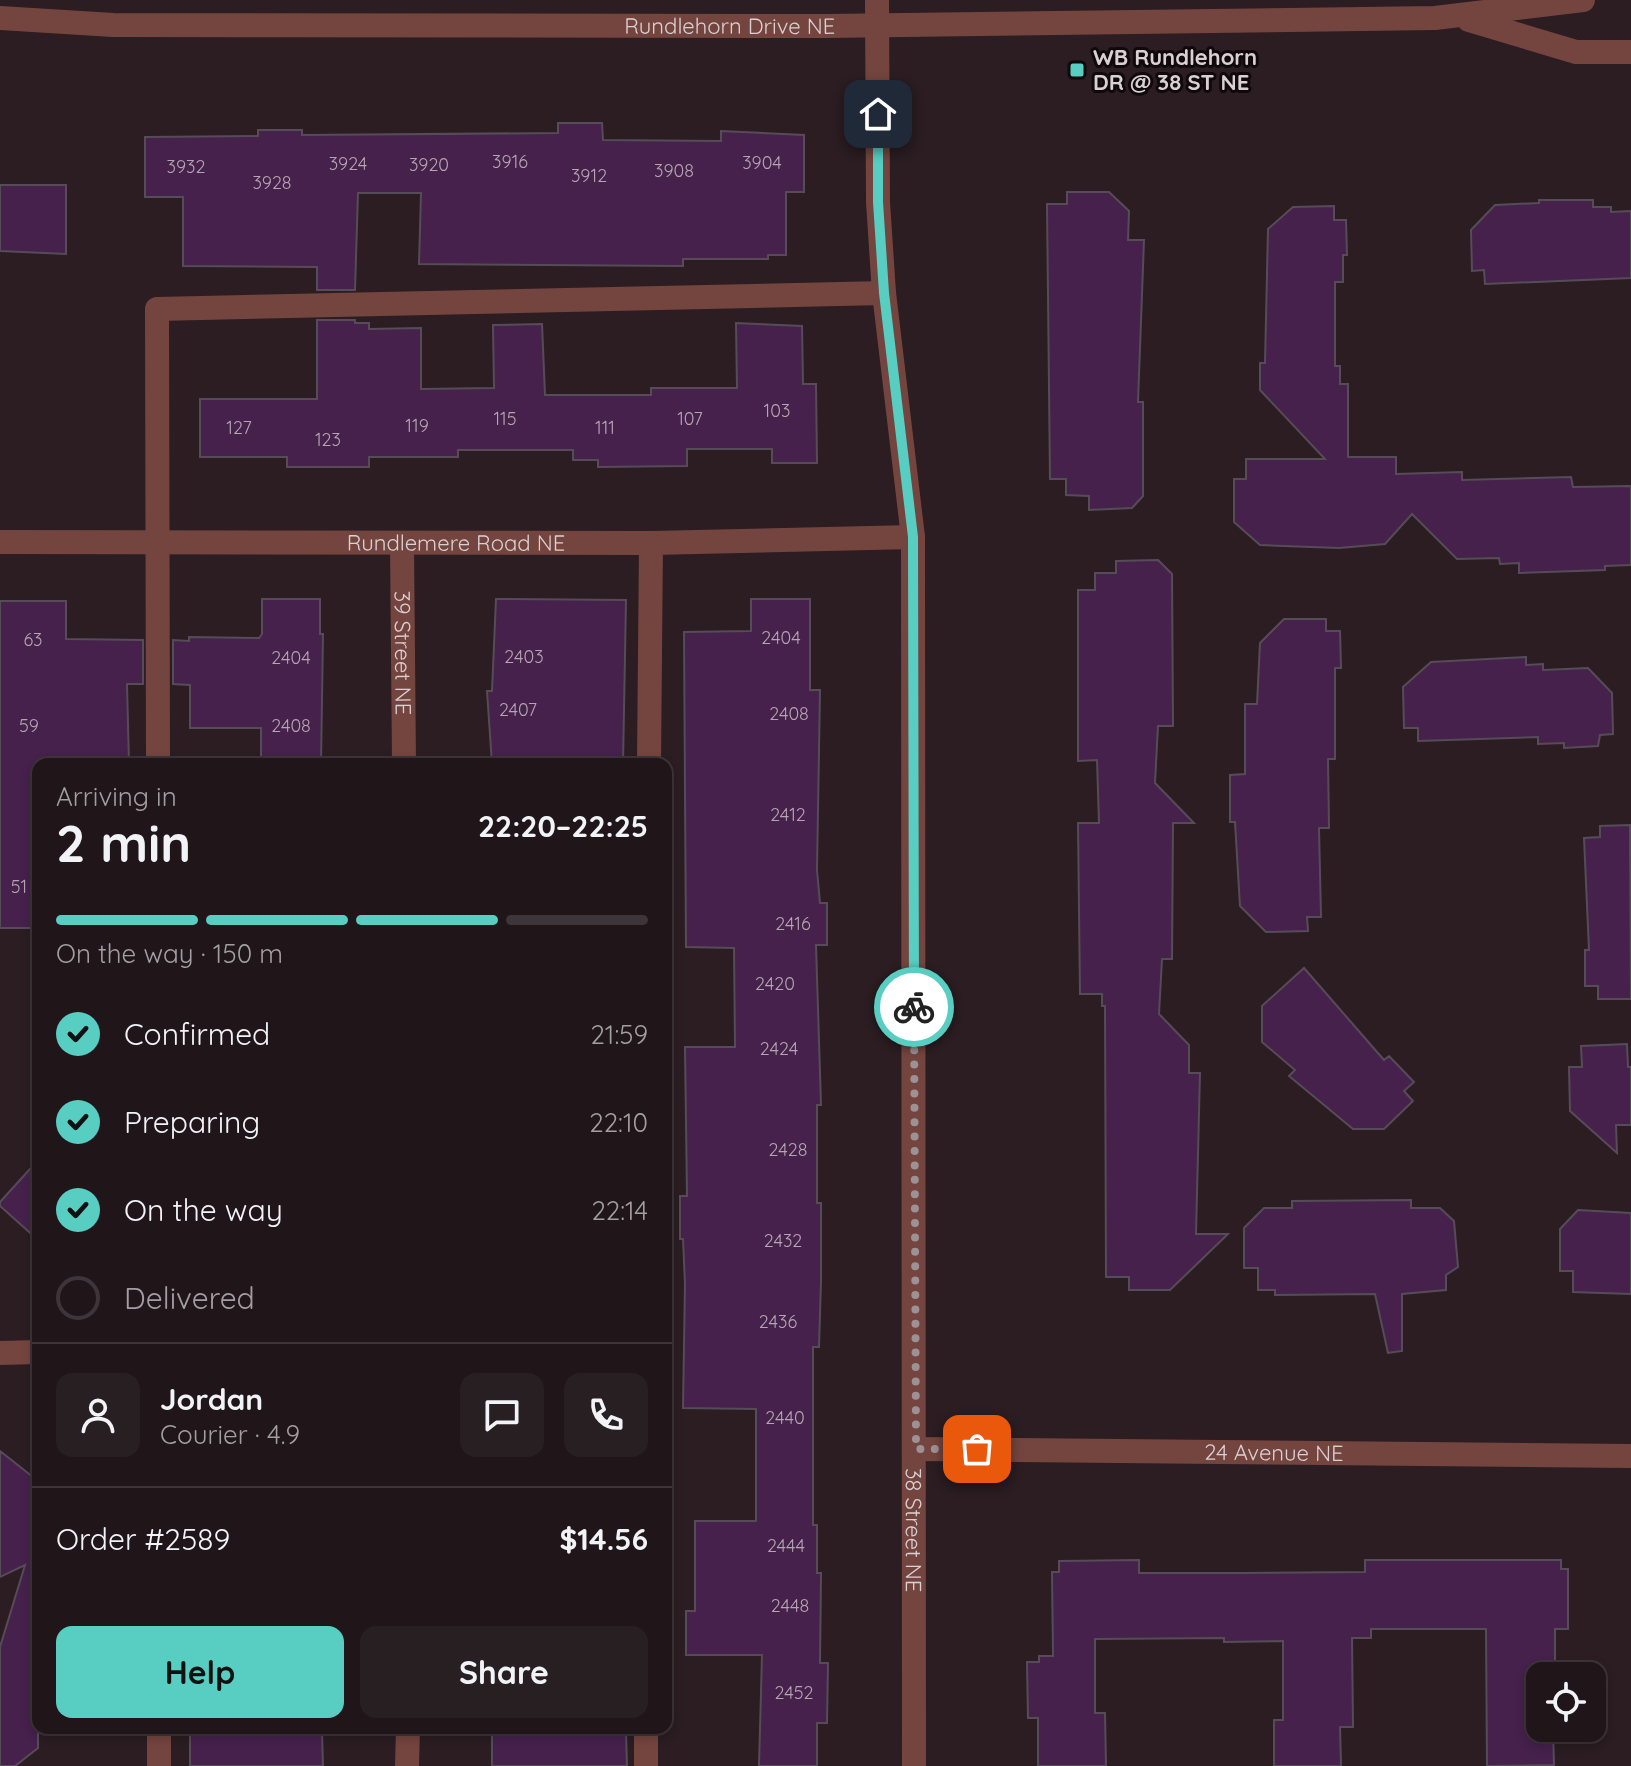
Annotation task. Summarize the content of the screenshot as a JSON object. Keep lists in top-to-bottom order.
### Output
{
  "streets": {
    "street": [
      "Rundlehorn Drive NE",
      "Rundlemere Road NE",
      "39 Street NE",
      "24 Avenue NE",
      "38 Street NE"
    ]
  },
  "crossings": [
    ["Rundlehorn Drive NE", "38 Street NE"],
    ["Rundlemere Road NE", "39 Street NE"],
    ["Rundlemere Road NE", "38 Street NE"],
    ["24 Avenue NE", "38 Street NE"]
  ],
  "places": {
    "transit": ["WB Rundlehorn DR @ 38 ST NE"]
  },
  "house_numbers": [
    "3916",
    "3904",
    "3924",
    "3920",
    "3932",
    "3908",
    "3912",
    "3928",
    "103",
    "115",
    "107",
    "119",
    "127",
    "111",
    "123",
    "2404",
    "63",
    "2403",
    "2404",
    "2407",
    "2408",
    "59",
    "2408",
    "2412",
    "51",
    "2416",
    "2420",
    "2424",
    "2428",
    "2432",
    "2436",
    "2440",
    "2444",
    "2448",
    "2452"
  ],
  "page": {
    "heading": ["2 min", "Arriving in", "22:20–22:25"],
    "panel": [
      "Jordan",
      "Courier · 4.9",
      "Order #2589",
      "$14.56"
    ],
    "bar": "On the way · 150 m",
    "list": [
      ["Confirmed", "21:59"],
      ["Preparing", "22:10"],
      ["On the way", "22:14"],
      "Delivered"
    ],
    "buttons": ["Help", "Share"]
  }
}
